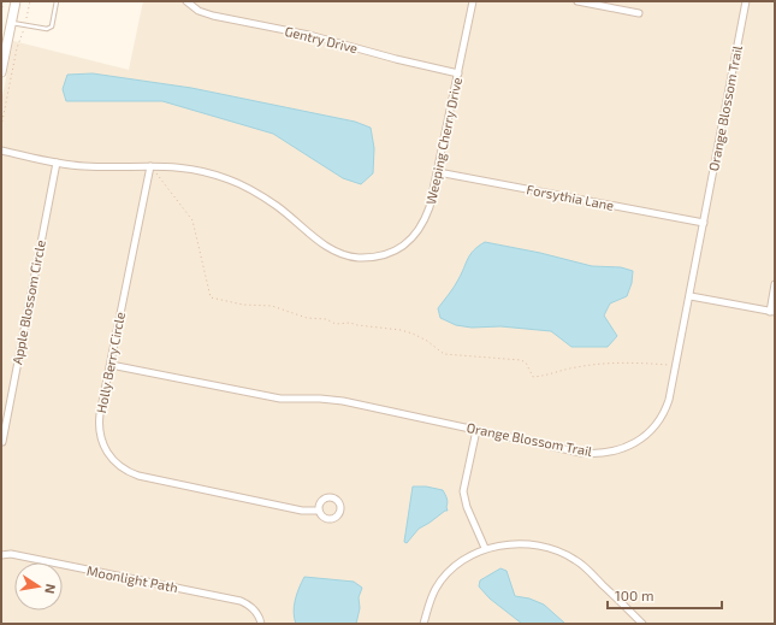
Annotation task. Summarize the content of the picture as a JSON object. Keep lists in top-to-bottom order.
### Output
{
  "streets": {
    "street": [
      "Gentry Drive",
      "Orange Blossom Trail",
      "Weeping Cherry Drive",
      "Forsythia Lane",
      "Apple Blossom Circle",
      "Holly Berry Circle",
      "Moonlight Path"
    ]
  },
  "crossings": [
    ["Gentry Drive", "Weeping Cherry Drive"],
    ["Orange Blossom Trail", "Forsythia Lane"],
    ["Orange Blossom Trail", "Holly Berry Circle"],
    ["Weeping Cherry Drive", "Forsythia Lane"],
    ["Weeping Cherry Drive", "Apple Blossom Circle"],
    ["Weeping Cherry Drive", "Holly Berry Circle"]
  ],
  "scale_bar": "100 m",
  "north": "right"
}
